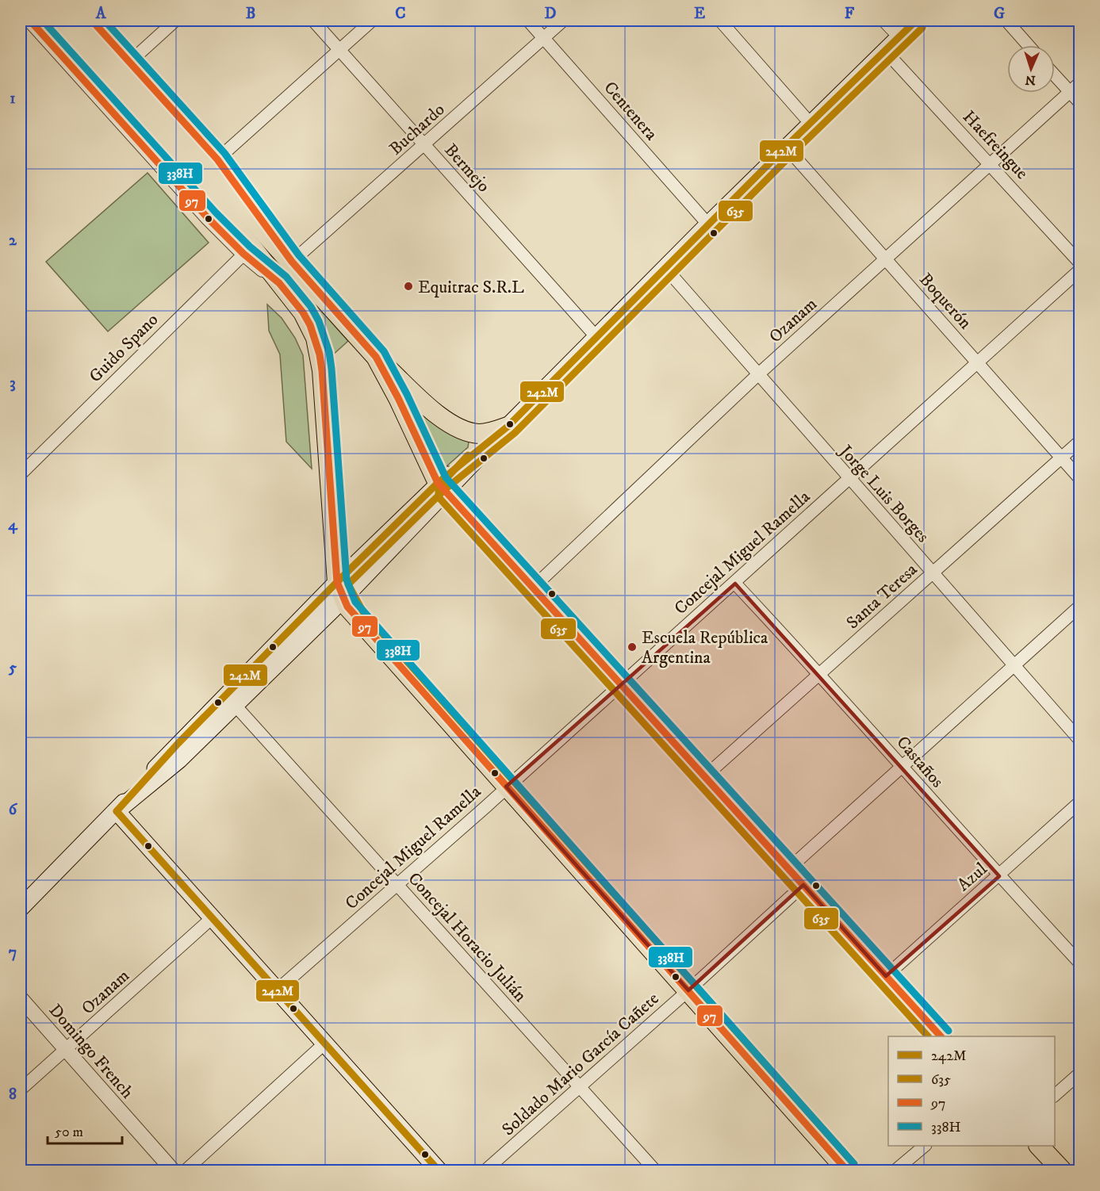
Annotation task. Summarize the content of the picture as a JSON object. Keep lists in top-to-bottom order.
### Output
{
  "streets": {
    "street": [
      "Centenera",
      "Buchardo",
      "Haefreingue",
      "Bermejo",
      "Boquerón",
      "Ozanam",
      "Guido Spano",
      "Jorge Luis Borges",
      "Concejal Miguel Ramella",
      "Santa Teresa",
      "Castaños",
      "Azul",
      "Concejal Horacio Julián",
      "Domingo French",
      "Soldado Mario García Cañete"
    ]
  },
  "crossings": [
    ["Centenera", "Buchardo"],
    ["Buchardo", "Bermejo"],
    ["Haefreingue", "Ozanam"],
    ["Boquerón", "Ozanam"],
    ["Boquerón", "Concejal Miguel Ramella"],
    ["Boquerón", "Santa Teresa"],
    ["Ozanam", "Jorge Luis Borges"],
    ["Ozanam", "Domingo French"],
    ["Jorge Luis Borges", "Concejal Miguel Ramella"],
    ["Jorge Luis Borges", "Santa Teresa"],
    ["Concejal Miguel Ramella", "Castaños"],
    ["Concejal Miguel Ramella", "Concejal Horacio Julián"],
    ["Santa Teresa", "Castaños"],
    ["Castaños", "Azul"],
    ["Concejal Horacio Julián", "Soldado Mario García Cañete"]
  ],
  "places": ["Equitrac S.R.L", "Escuela República Argentina"],
  "lines": [
    "transit line 242M",
    "transit line 97",
    "transit line 338H",
    "transit line 635"
  ],
  "legend": [
    "242M",
    "635",
    "97",
    "338H"
  ],
  "scale_bar": "50 m",
  "north": "bottom",
  "grid": {
    "columns": [
      "A",
      "B",
      "C",
      "D",
      "E",
      "F",
      "G"
    ],
    "rows": [
      "1",
      "2",
      "3",
      "4",
      "5",
      "6",
      "7",
      "8"
    ]
  }
}
